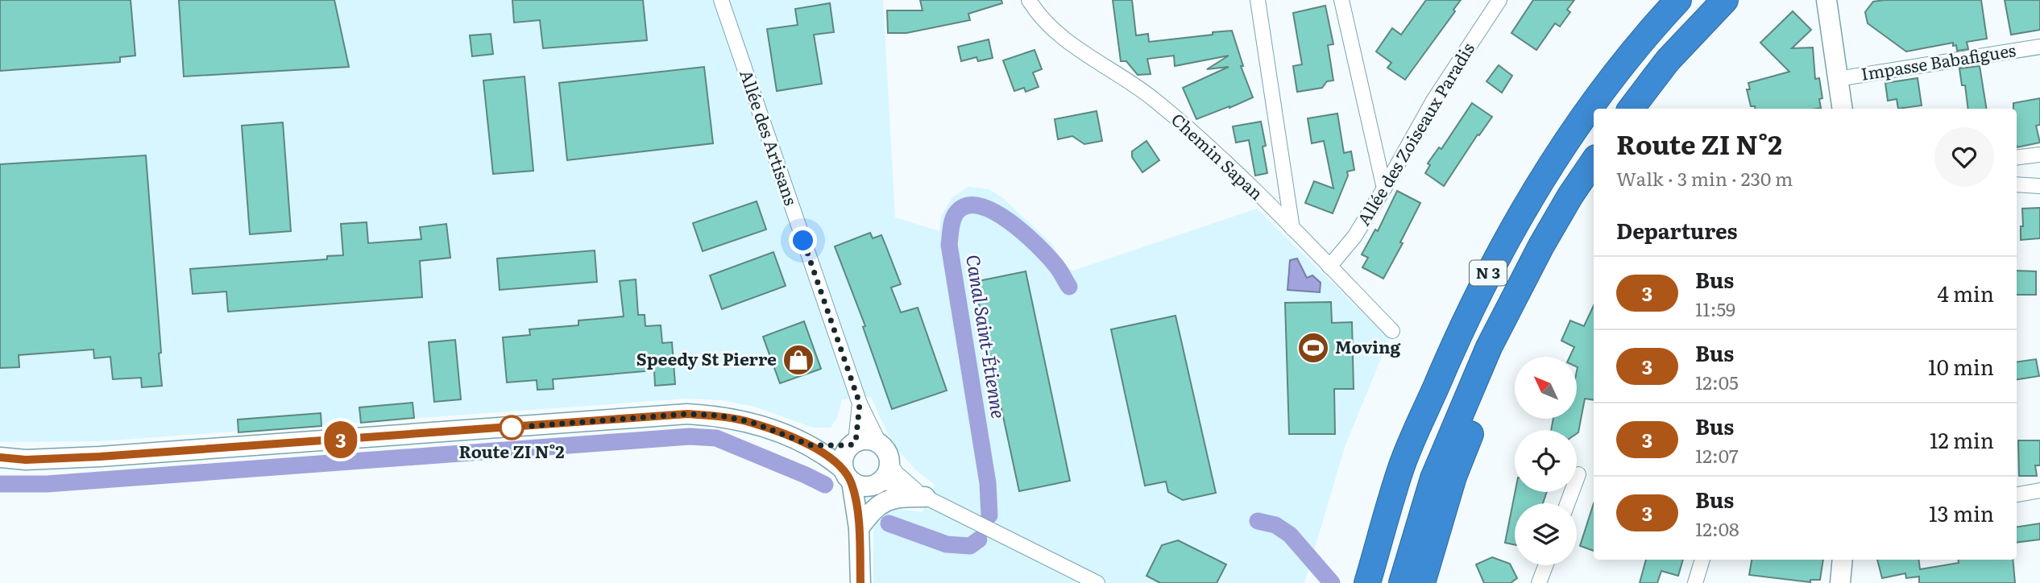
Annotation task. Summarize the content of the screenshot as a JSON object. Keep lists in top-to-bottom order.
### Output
{
  "streets": {
    "highway": ["N 3"],
    "street": [
      "Impasse Babafigues",
      "Allée des Zoiseaux Paradis",
      "Allée des Artisans",
      "Chemin Sapan"
    ]
  },
  "crossings": [
    ["Allée des Zoiseaux Paradis", "Chemin Sapan"]
  ],
  "water": ["Canal Saint-Étienne"],
  "places": {
    "sports": ["Moving"],
    "shop": ["Speedy St Pierre"],
    "other": ["Route ZI N°2"]
  },
  "lines": ["bus line 3"],
  "north": "top left",
  "page": {
    "on_map": "3",
    "heading": [
      ["Route ZI N°2", "Walk · 3 min · 230 m"],
      "Departures"
    ],
    "list": [
      {
        "mark": "3",
        "name": "Bus",
        "note": "11:59",
        "value": "4 min"
      },
      {
        "mark": "3",
        "name": "Bus",
        "note": "12:05",
        "value": "10 min"
      },
      {
        "mark": "3",
        "name": "Bus",
        "note": "12:07",
        "value": "12 min"
      },
      {
        "mark": "3",
        "name": "Bus",
        "note": "12:08",
        "value": "13 min"
      }
    ]
  }
}
